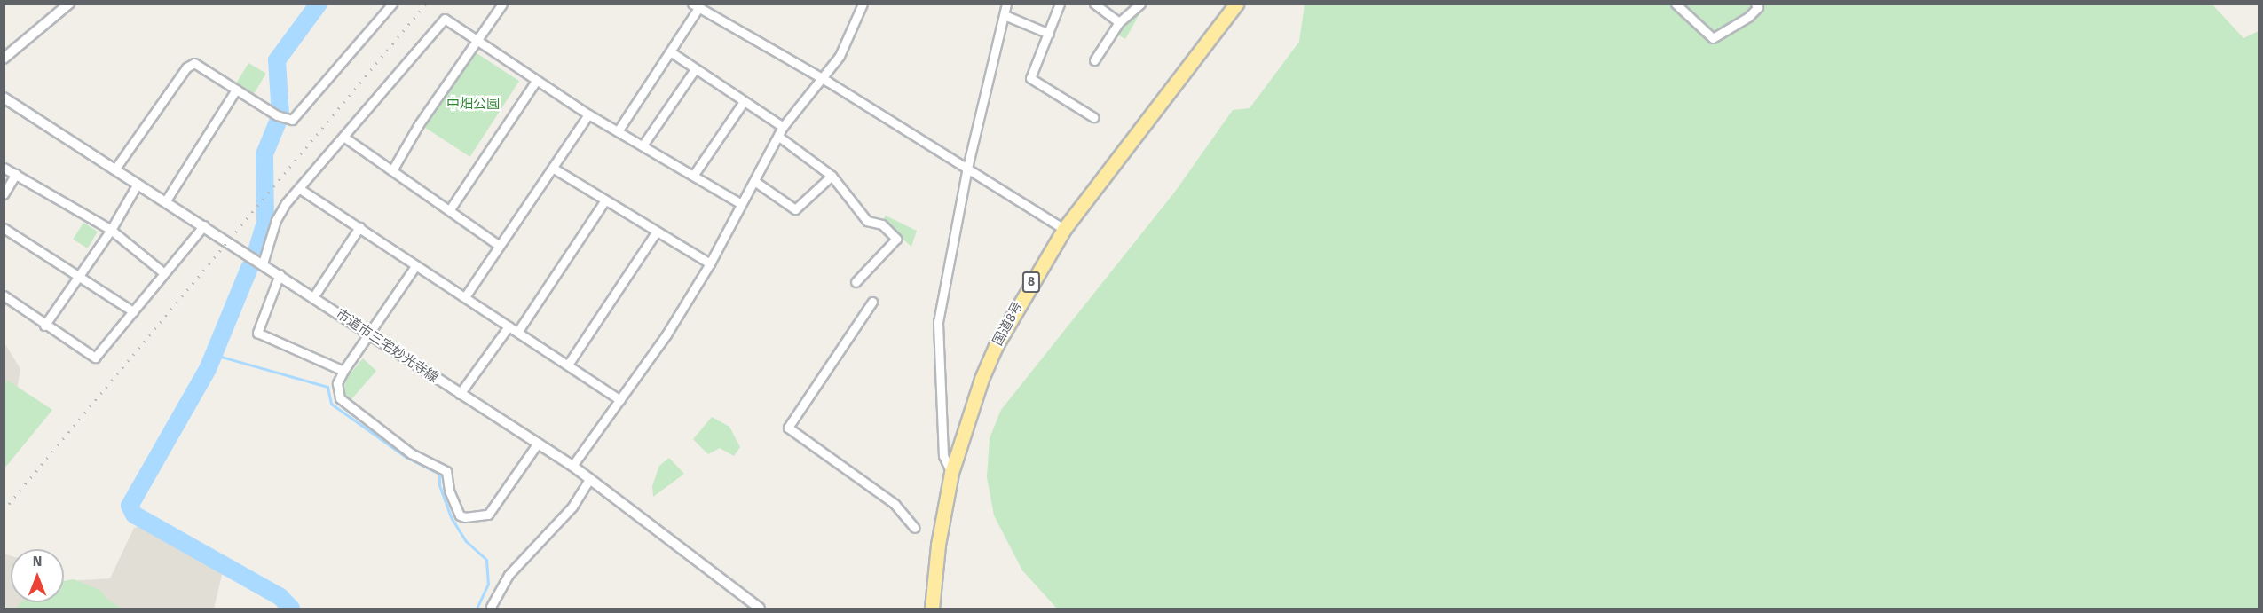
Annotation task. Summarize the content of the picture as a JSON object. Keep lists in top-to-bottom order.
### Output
{
  "streets": {
    "highway": ["8", "国道8号"],
    "street": ["市道市三宅妙光寺線"]
  },
  "parks": ["中畑公園"],
  "north": "top"
}
